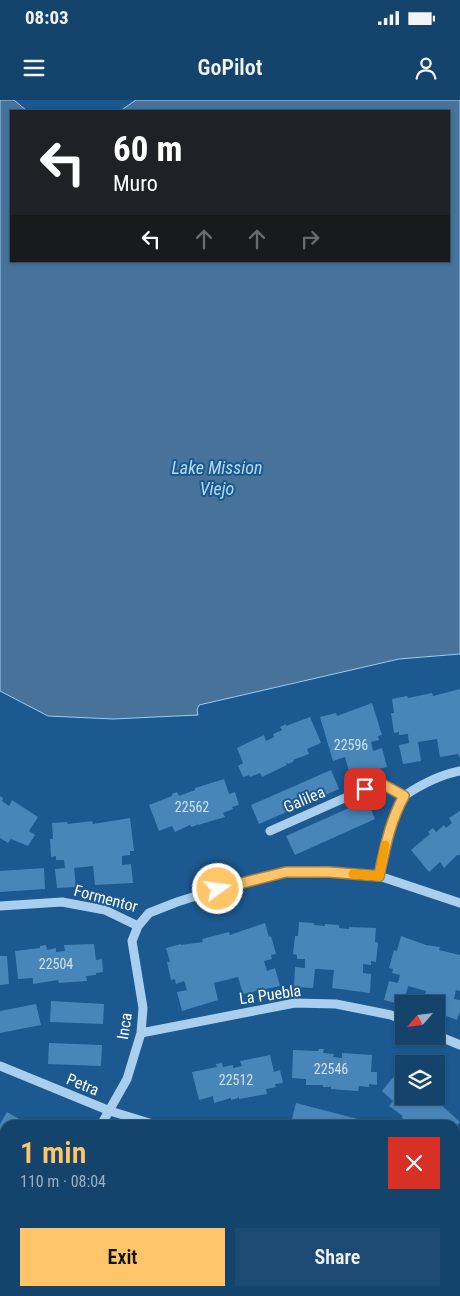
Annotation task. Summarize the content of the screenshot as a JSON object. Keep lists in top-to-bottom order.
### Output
{
  "streets": {
    "street": [
      "Galilea",
      "Formentor",
      "La Puebla",
      "Inca",
      "Petra"
    ]
  },
  "crossings": [
    ["Formentor", "Inca"],
    ["La Puebla", "Inca"],
    ["Inca", "Petra"]
  ],
  "water": ["Lake Mission Viejo"],
  "house_numbers": [
    "22596",
    "22562",
    "22504",
    "22546",
    "22512"
  ],
  "north": "bottom left",
  "page": {
    "status": "08:03",
    "header": "GoPilot",
    "turn": ["60 m", "Muro"],
    "heading": ["1 min", "110 m · 08:04"],
    "buttons": ["Exit", "Share"]
  }
}
